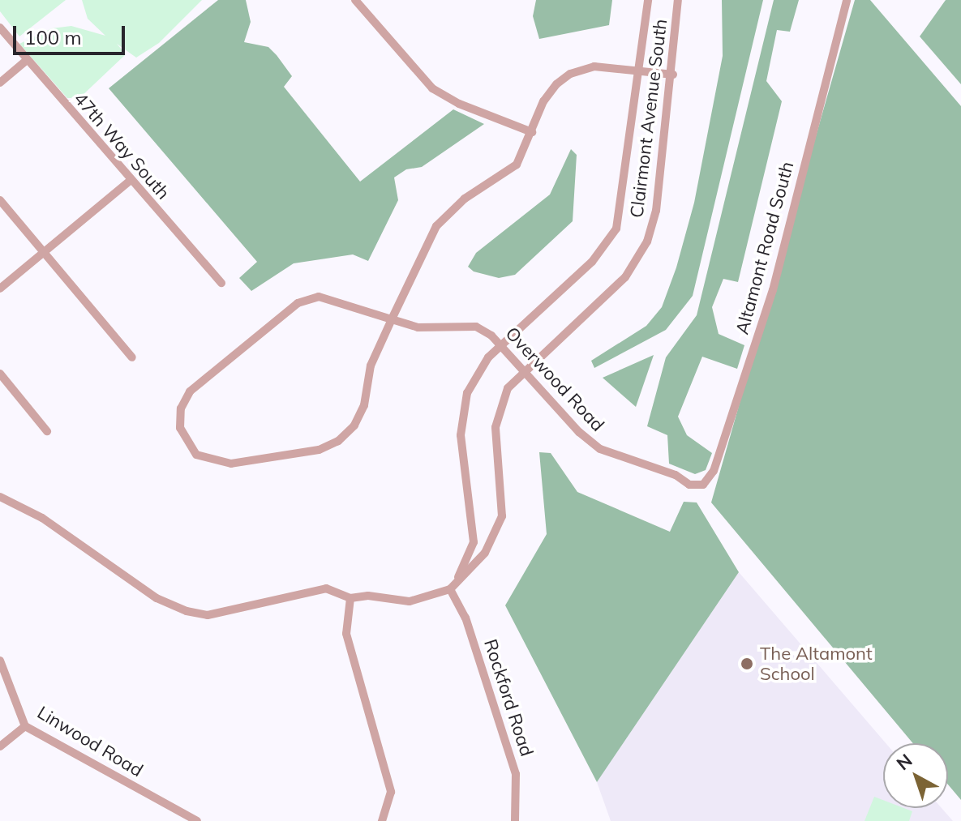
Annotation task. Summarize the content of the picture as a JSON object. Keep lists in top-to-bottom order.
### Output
{
  "streets": {
    "street": [
      "Clairmont Avenue South",
      "47th Way South",
      "Altamont Road South",
      "Overwood Road",
      "Rockford Road",
      "Linwood Road"
    ]
  },
  "crossings": [
    ["Clairmont Avenue South", "Overwood Road"],
    ["Clairmont Avenue South", "Rockford Road"],
    ["Altamont Road South", "Overwood Road"]
  ],
  "places": ["The Altamont School"],
  "scale_bar": "100 m",
  "north": "top left"
}
